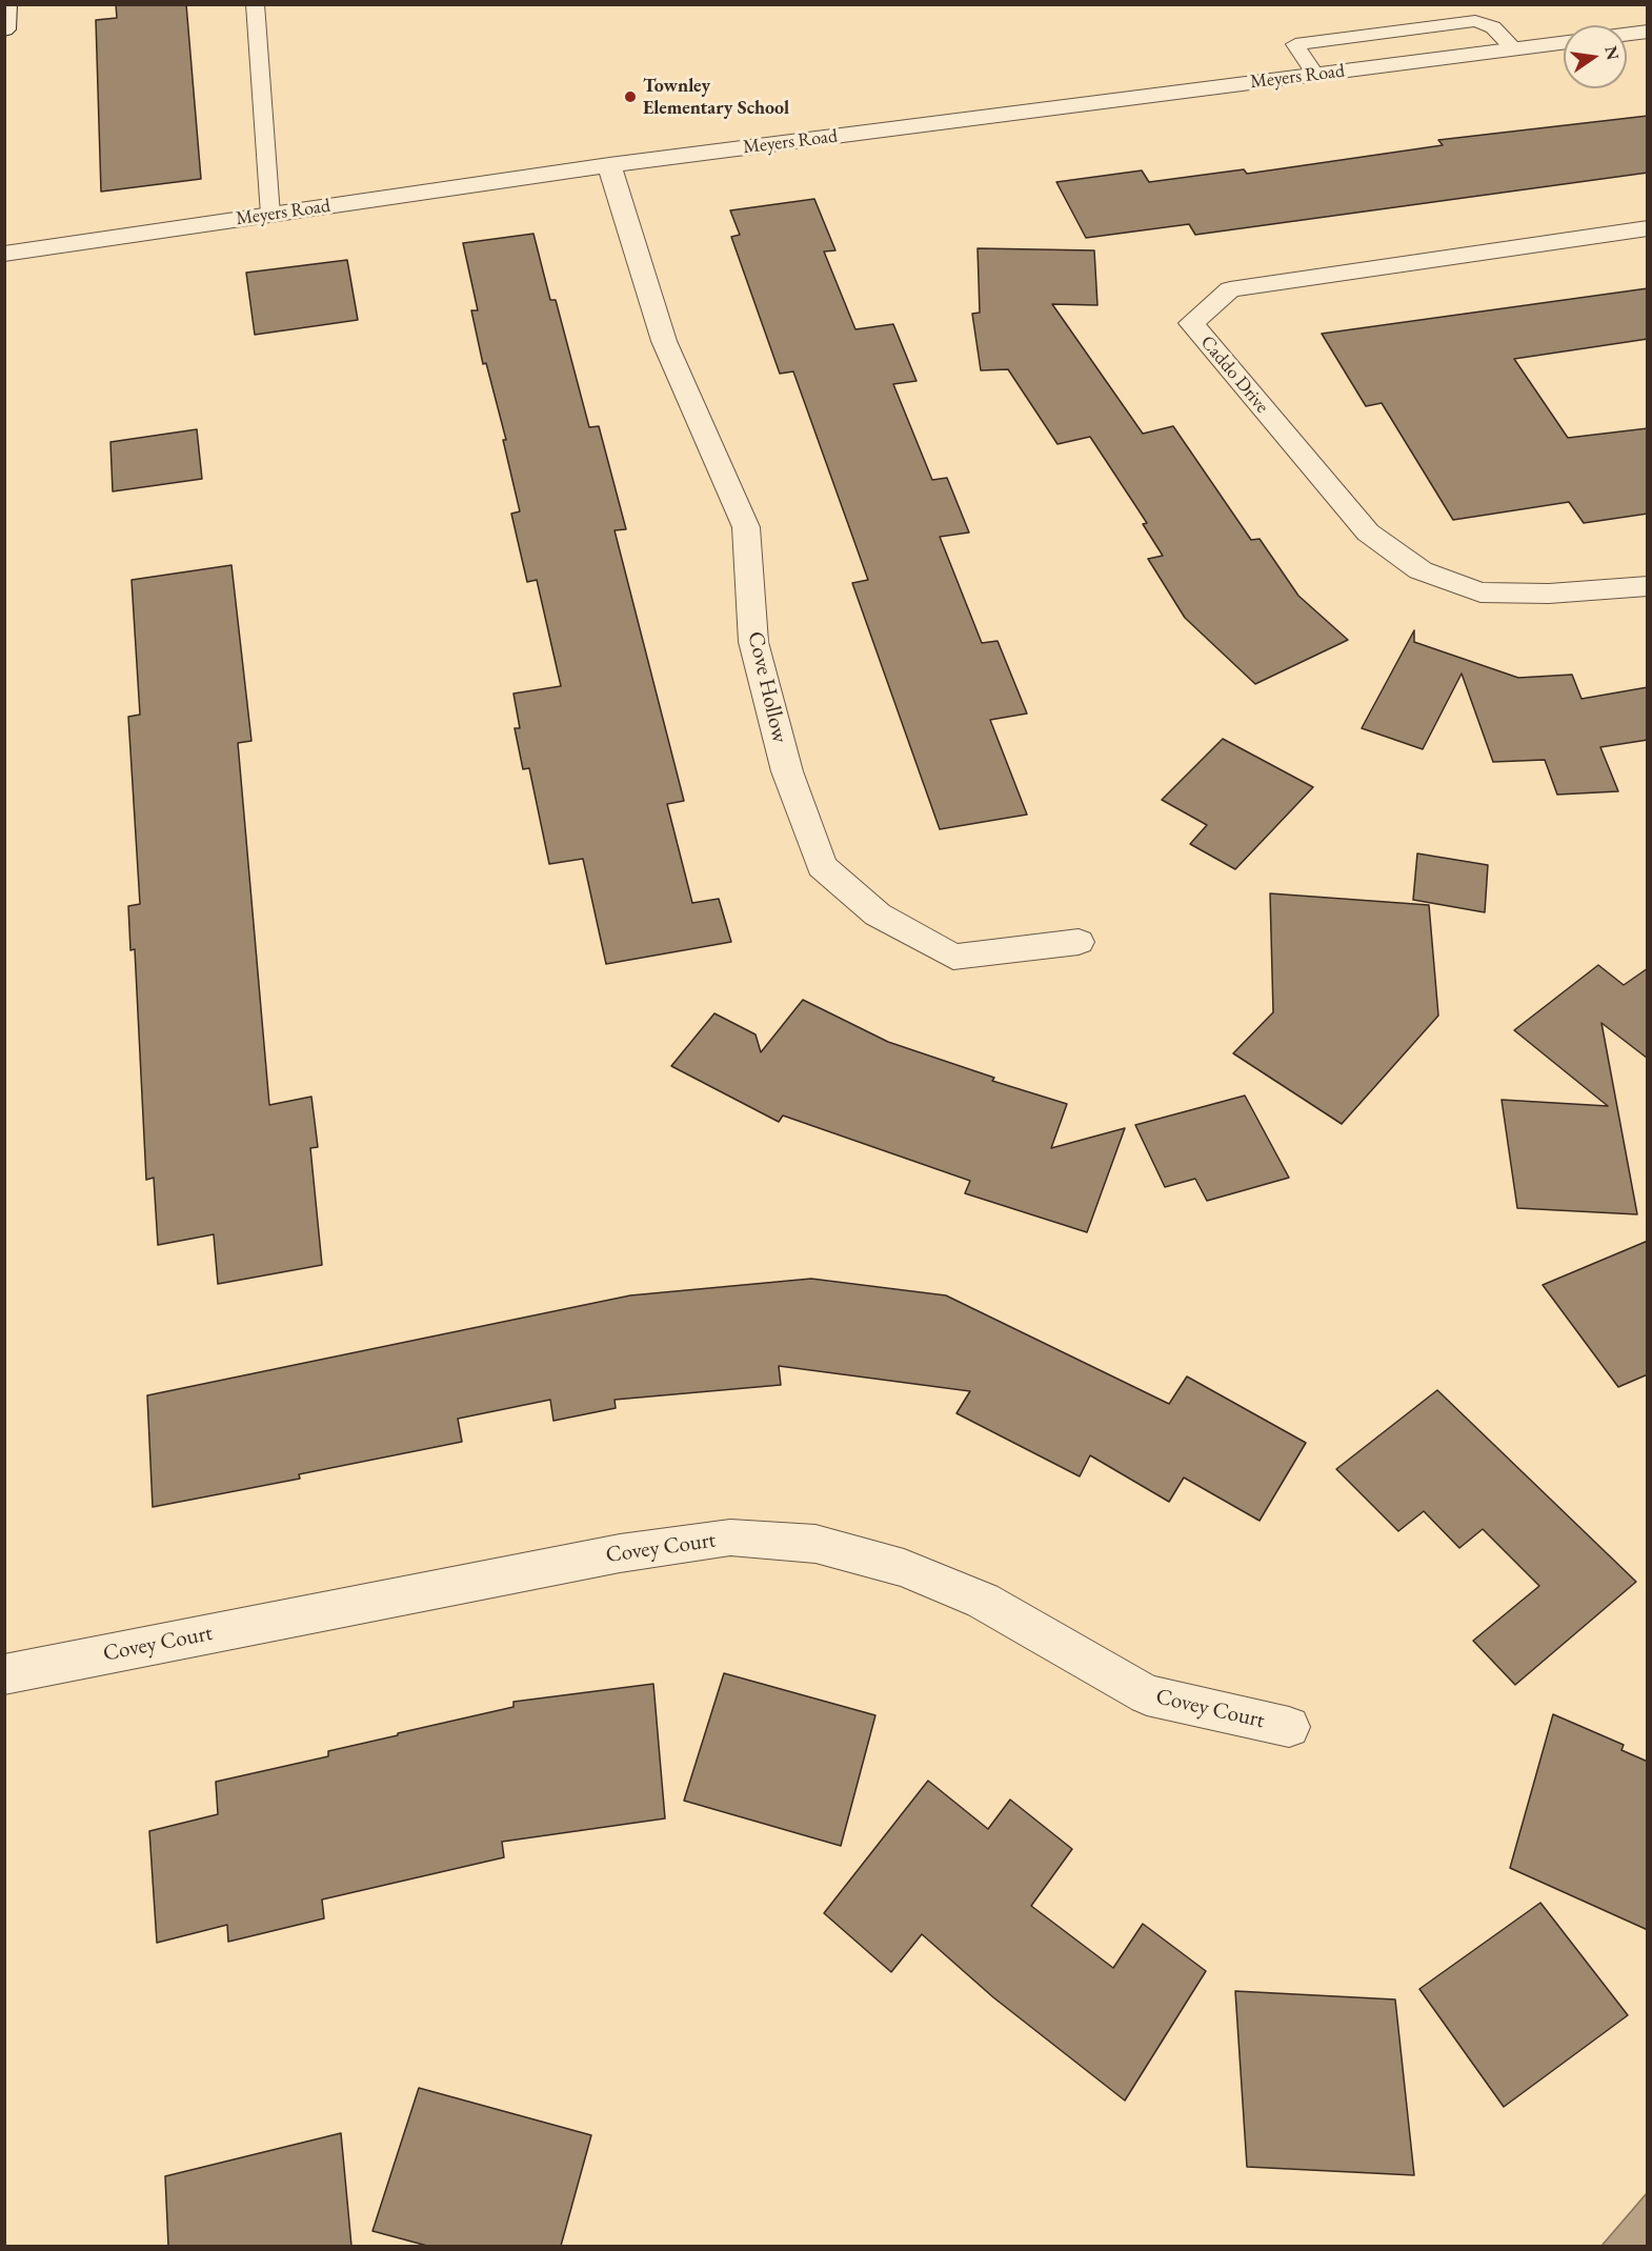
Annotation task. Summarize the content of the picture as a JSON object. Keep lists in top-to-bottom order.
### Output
{
  "streets": {
    "street": [
      "Meyers Road",
      "Caddo Drive",
      "Cove Hollow",
      "Covey Court"
    ]
  },
  "crossings": [
    ["Meyers Road", "Cove Hollow"]
  ],
  "places": ["Townley Elementary School"],
  "north": "right"
}
